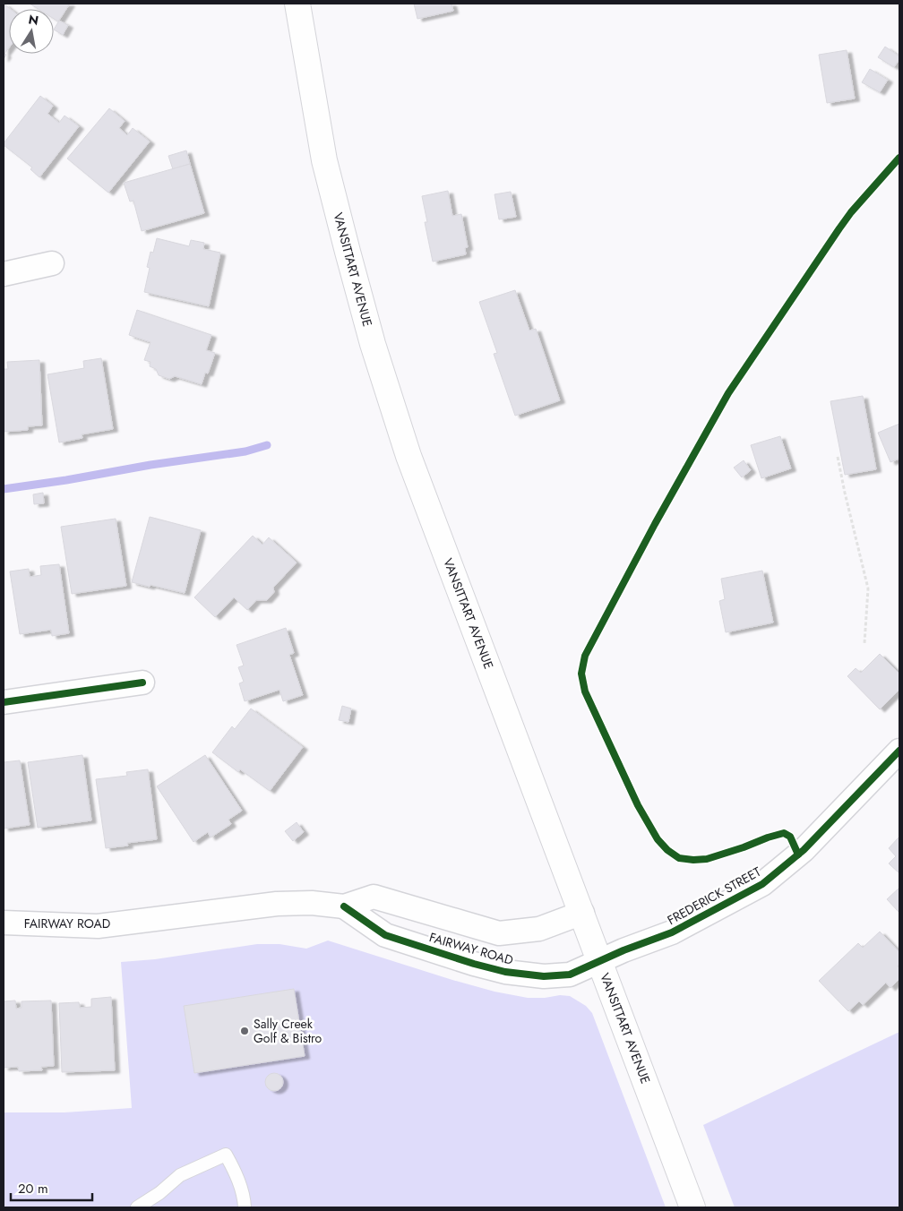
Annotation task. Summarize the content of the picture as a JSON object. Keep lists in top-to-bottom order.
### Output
{
  "streets": {
    "main road": ["VANSITTART AVENUE"],
    "street": ["FREDERICK STREET", "FAIRWAY ROAD"]
  },
  "crossings": [
    ["VANSITTART AVENUE", "FREDERICK STREET"],
    ["VANSITTART AVENUE", "FAIRWAY ROAD"],
    ["FREDERICK STREET", "FAIRWAY ROAD"]
  ],
  "places": ["Sally Creek Golf & Bistro"],
  "scale_bar": "20 m",
  "north": "top"
}
